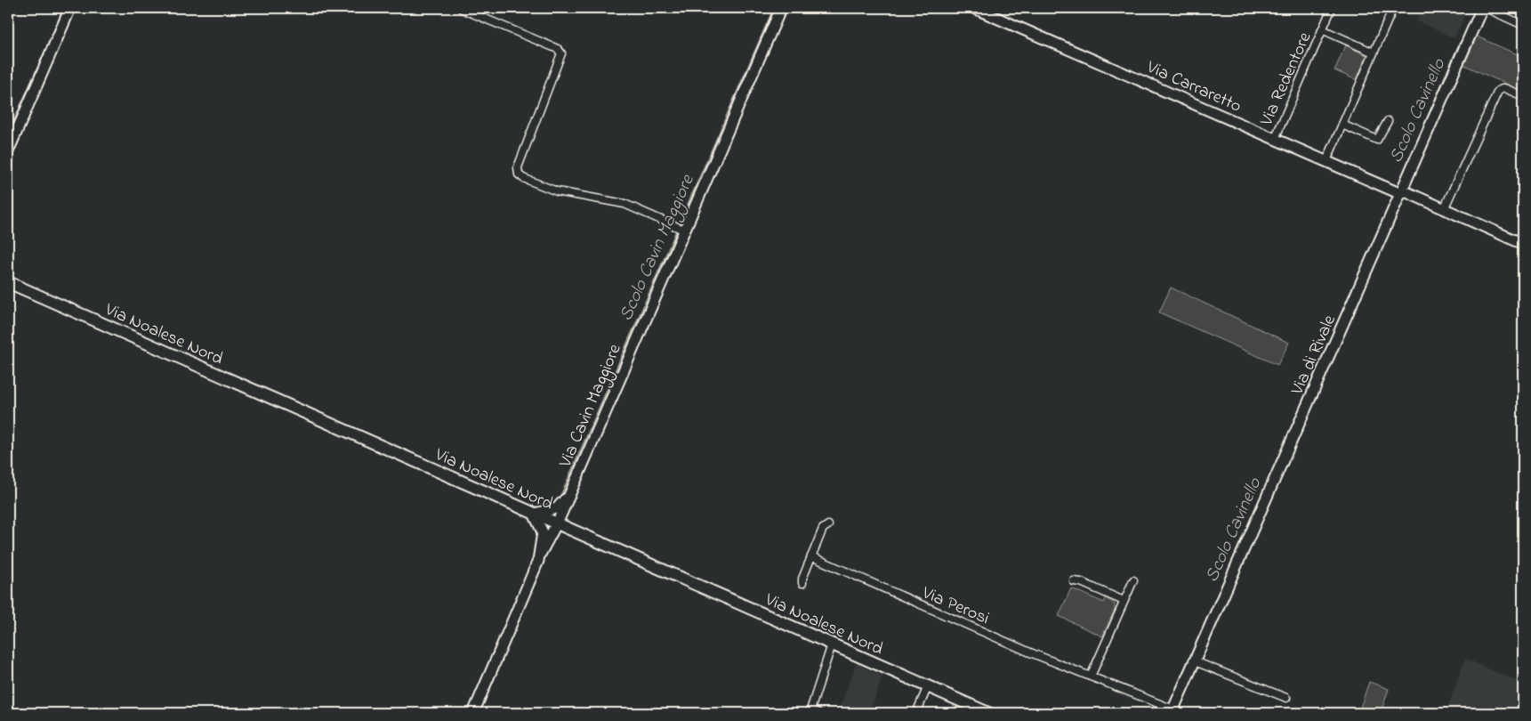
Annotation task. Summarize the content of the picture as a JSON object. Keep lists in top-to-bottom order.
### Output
{
  "streets": {
    "main road": ["Via Noalese Nord"],
    "street": [
      "Via Redentore",
      "Via Carraretto",
      "Via di Rivale",
      "Via Cavin Maggiore",
      "Via Perosi"
    ]
  },
  "crossings": [
    ["Via Redentore", "Via Carraretto"],
    ["Via Carraretto", "Via di Rivale"],
    ["Via Noalese Nord", "Via Cavin Maggiore"],
    ["Via di Rivale", "Via Perosi"]
  ],
  "water": ["Scolo Cavinello", "Scolo Cavin Maggiore"]
}
